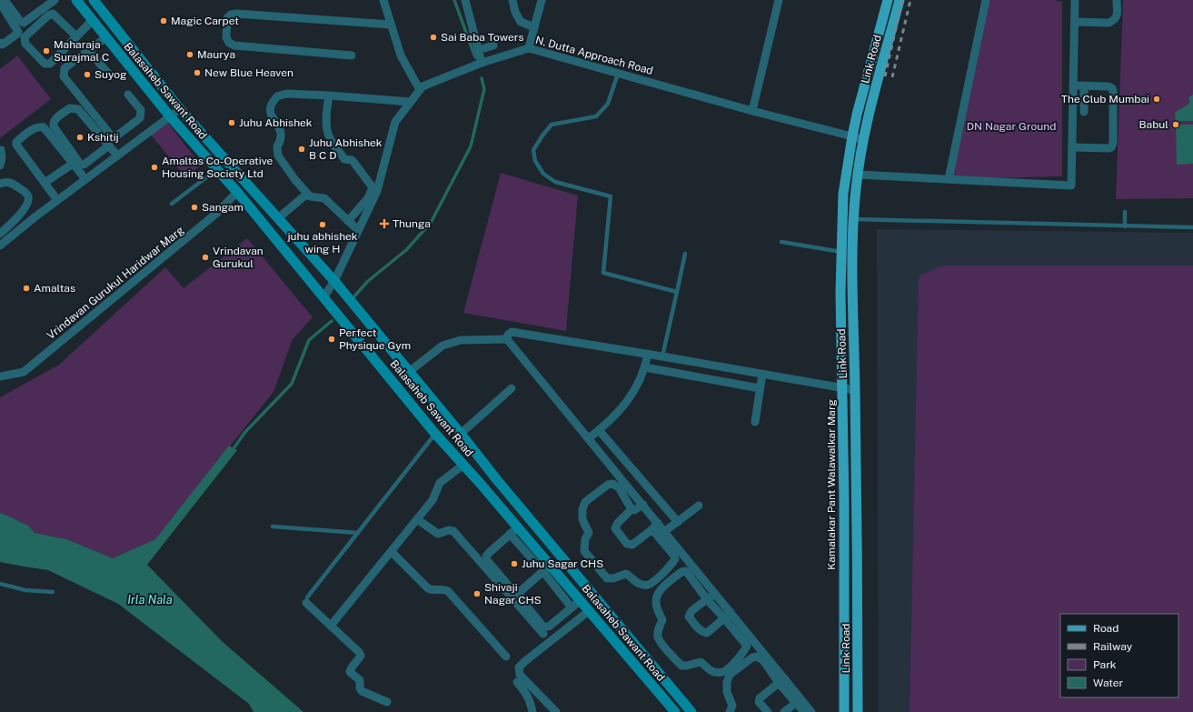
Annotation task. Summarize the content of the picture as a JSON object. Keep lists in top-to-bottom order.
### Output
{
  "streets": {
    "main road": ["Link Road", "Balasaheb Sawant Road", "Kamalakar Pant Walawalkar Marg"],
    "street": ["N. Dutta Approach Road", "Vrindavan Gurukul Haridwar Marg"]
  },
  "crossings": [
    ["N. Dutta Approach Road", "Link Road"],
    ["N. Dutta Approach Road", "Balasaheb Sawant Road"],
    ["N. Dutta Approach Road", "Kamalakar Pant Walawalkar Marg"],
    ["Balasaheb Sawant Road", "Vrindavan Gurukul Haridwar Marg"]
  ],
  "water": ["Irla Nala"],
  "parks": ["DN Nagar Ground"],
  "places": {
    "other": [
      "Magic Carpet",
      "Sai Baba Towers",
      "Maharaja Surajmal C",
      "Maurya",
      "New Blue Heaven",
      "Suyog",
      "The Club Mumbai",
      "Juhu Abhishek",
      "Babul",
      "Kshitij",
      "Juhu Abhishek B C D",
      "Amaltas Co-Operative Housing Society Ltd",
      "Sangam",
      "juhu abhishek wing H",
      "Vrindavan Gurukul",
      "Amaltas",
      "Perfect Physique Gym",
      "Juhu Sagar CHS",
      "Shivaji Nagar CHS"
    ],
    "health": ["Thunga"]
  },
  "legend": [
    "Road",
    "Railway",
    "Park",
    "Water"
  ]
}
